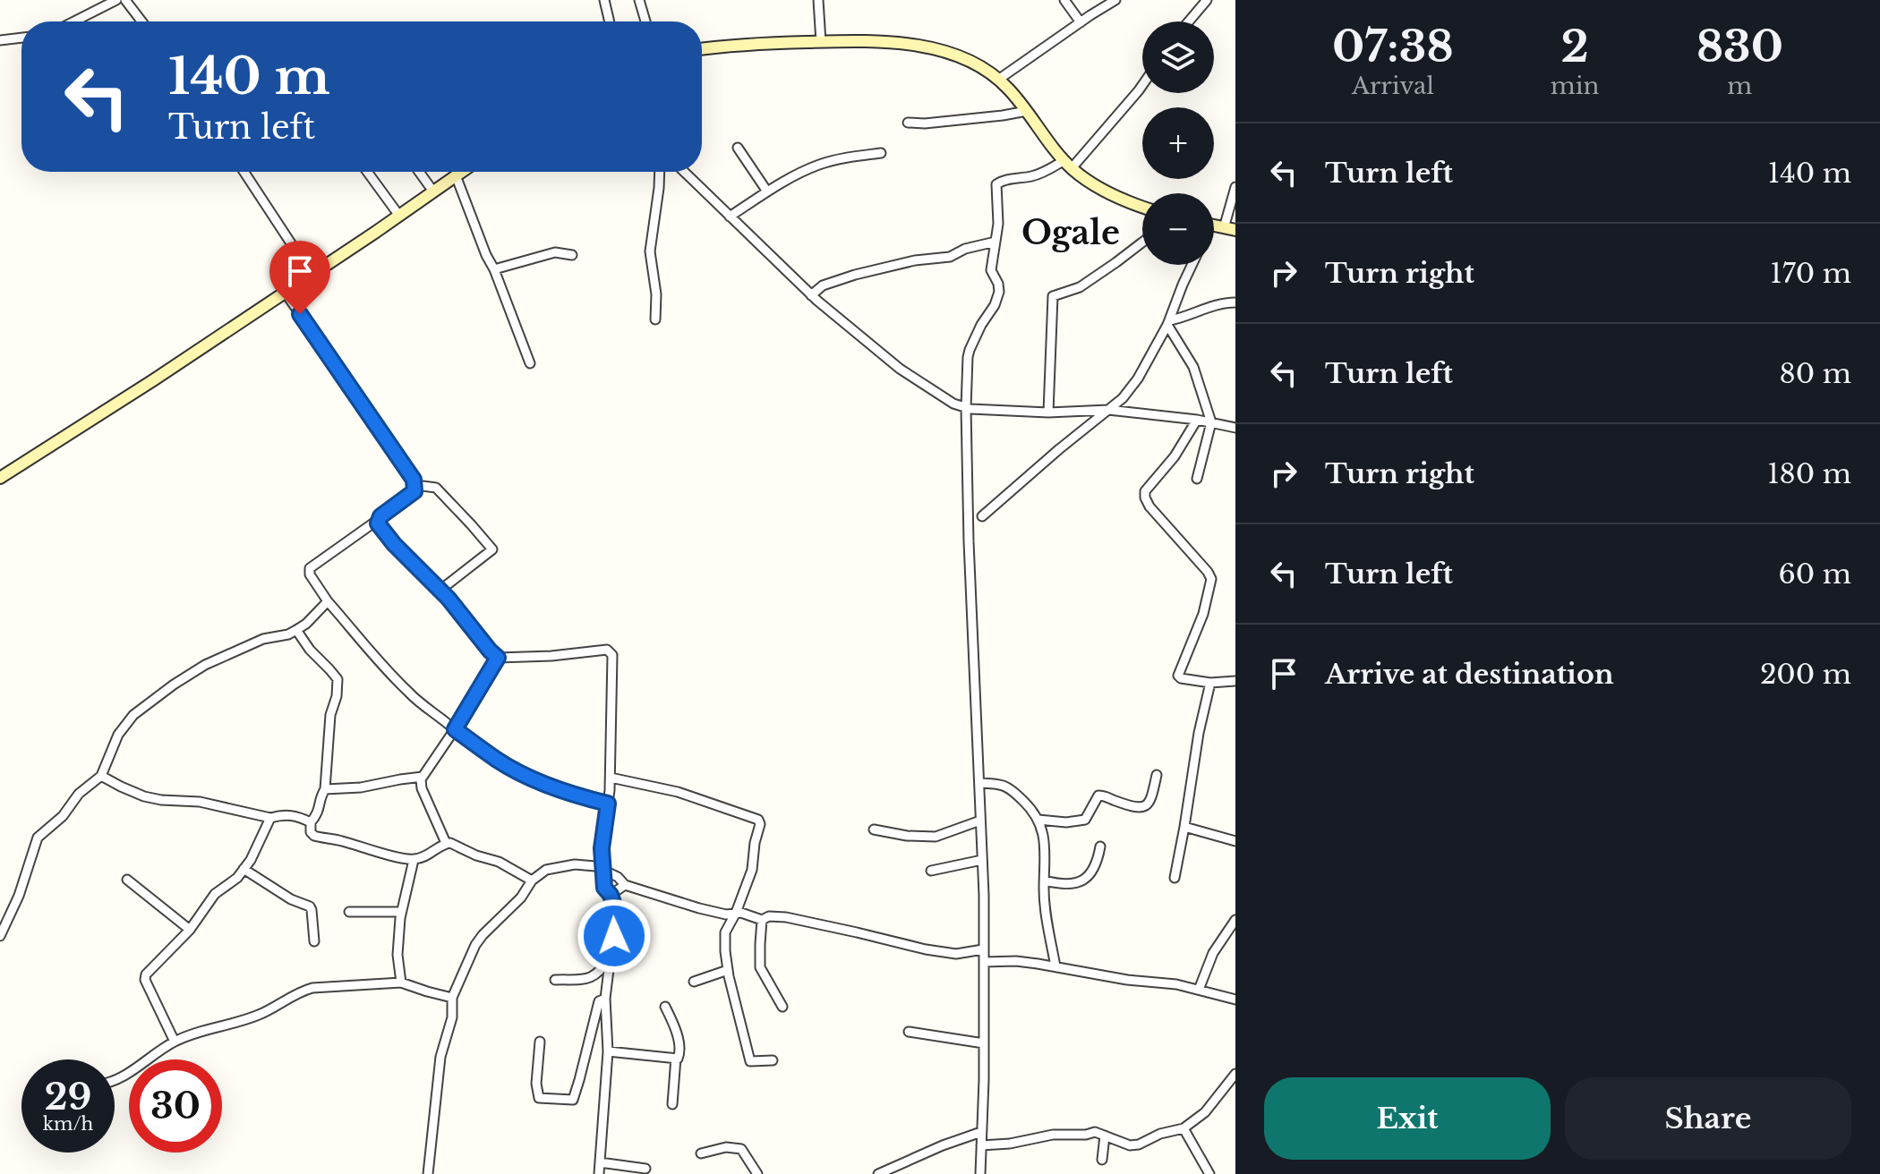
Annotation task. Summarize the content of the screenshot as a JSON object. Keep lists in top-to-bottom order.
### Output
{
  "districts": ["Ogale"],
  "page": {
    "eta": [
      "07:38",
      "Arrival",
      "2",
      "min",
      "830",
      "m"
    ],
    "map_buttons": ["+", "−"],
    "turn": ["140 m", "Turn left"],
    "list": [
      {
        "name": "Turn left",
        "value": "140 m"
      },
      {
        "name": "Turn right",
        "value": "170 m"
      },
      {
        "name": "Turn left",
        "value": "80 m"
      },
      {
        "name": "Turn right",
        "value": "180 m"
      },
      {
        "name": "Turn left",
        "value": "60 m"
      },
      {
        "name": "Arrive at destination",
        "value": "200 m"
      }
    ],
    "speed": "29 km/h",
    "limit": "30",
    "buttons": ["Exit", "Share"]
  }
}
